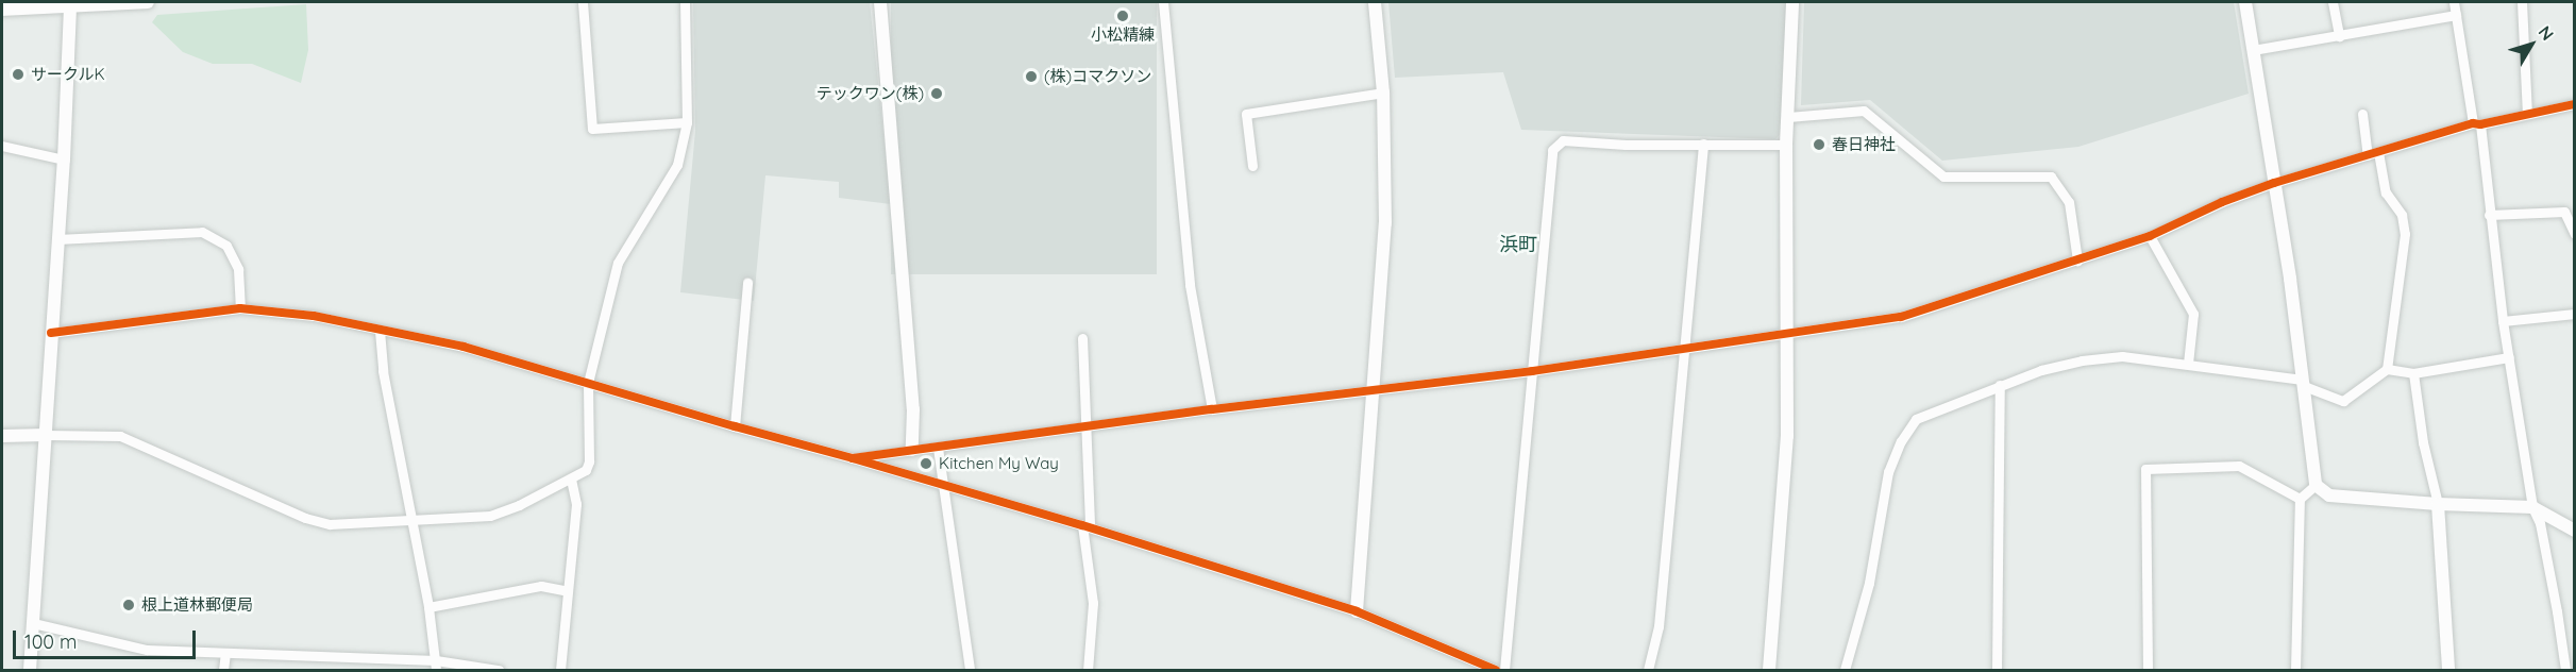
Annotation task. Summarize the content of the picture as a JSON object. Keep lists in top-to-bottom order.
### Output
{
  "districts": ["浜町"],
  "places": [
    "小松精練",
    "サークルK",
    "(株)コマクソン",
    "テックワン(株)",
    "春日神社",
    "Kitchen My Way",
    "根上道林郵便局"
  ],
  "scale_bar": "100 m",
  "north": "top right"
}
